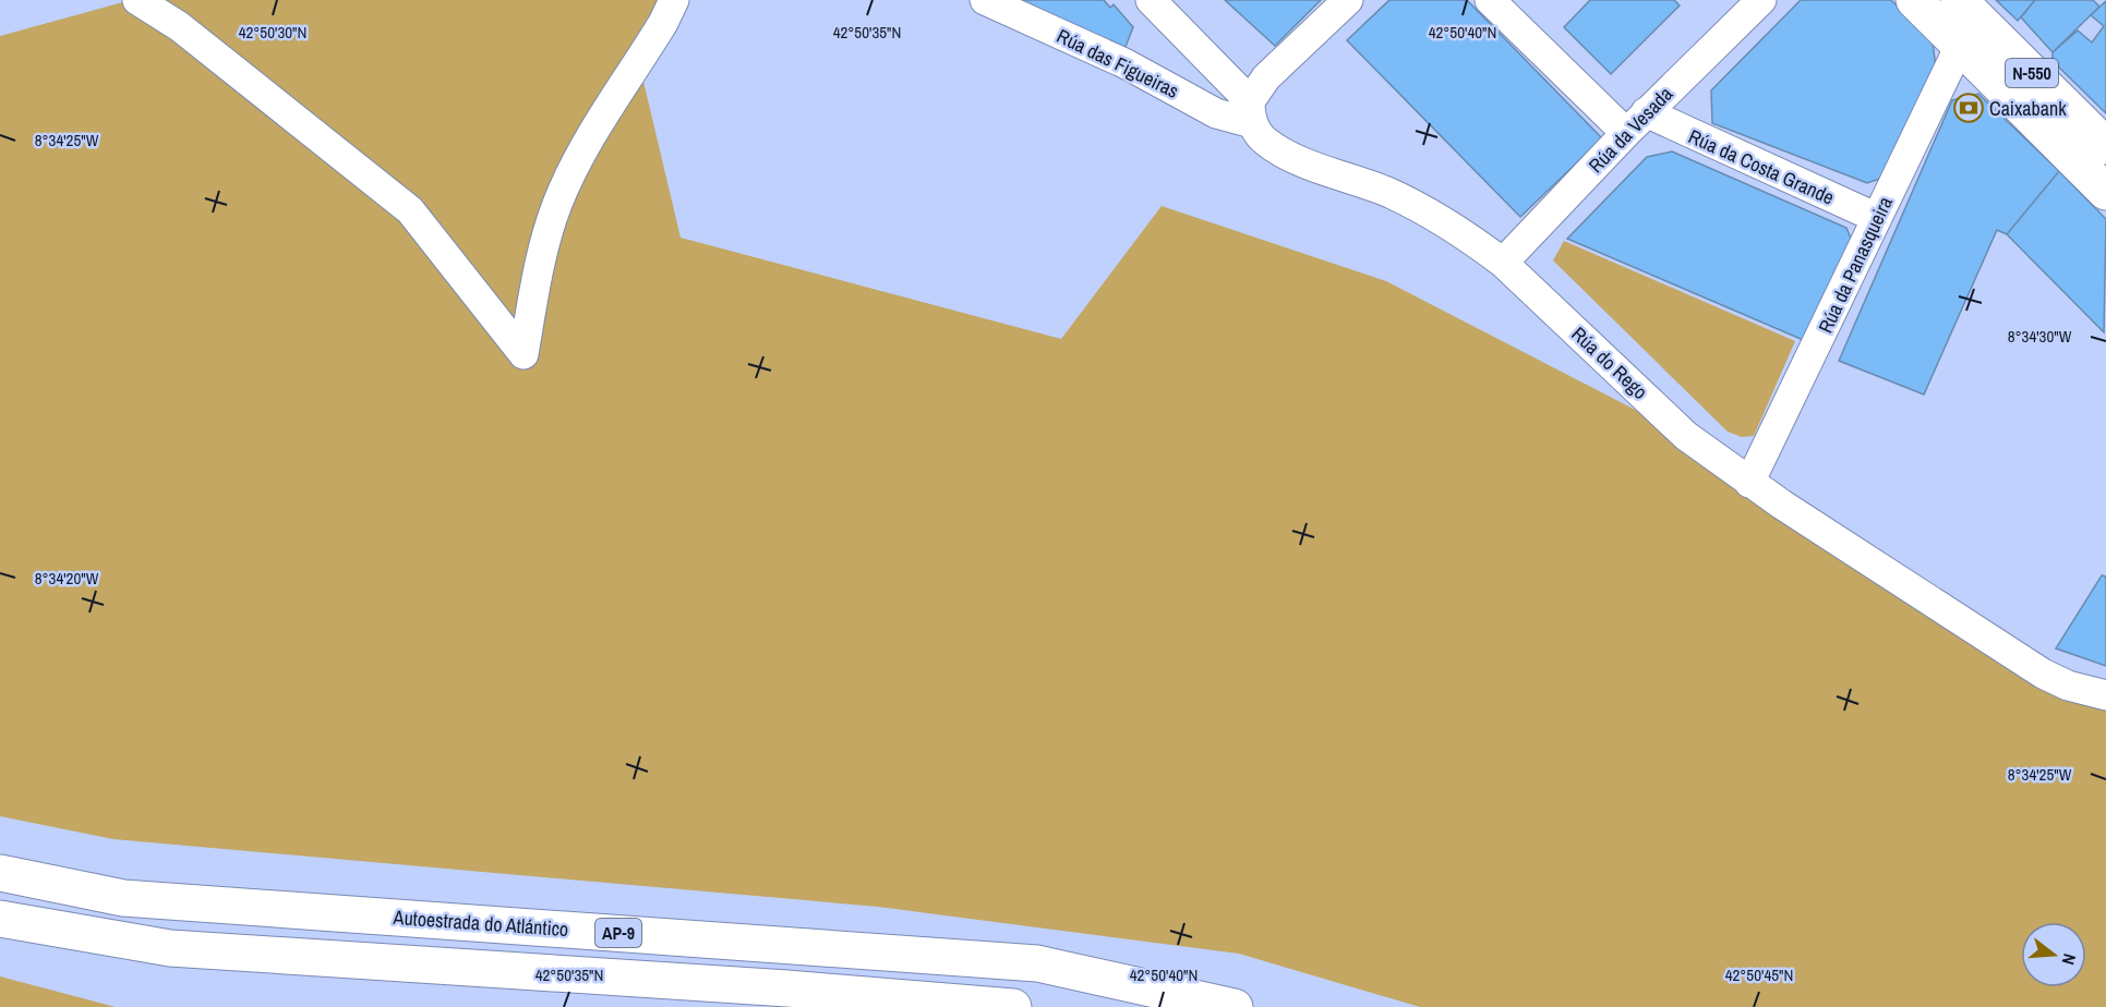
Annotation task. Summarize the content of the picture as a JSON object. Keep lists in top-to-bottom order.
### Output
{
  "streets": {
    "highway": ["N-550", "Autoestrada do Atlántico", "AP-9"],
    "street": [
      "Rúa das Figueiras",
      "Rúa da Vesada",
      "Rúa da Costa Grande",
      "Rúa da Panasqueira",
      "Rúa do Rego"
    ]
  },
  "crossings": [
    ["Rúa das Figueiras", "Rúa do Rego"],
    ["N-550", "Rúa da Panasqueira"],
    ["Rúa da Vesada", "Rúa da Costa Grande"],
    ["Rúa da Vesada", "Rúa do Rego"],
    ["Rúa da Costa Grande", "Rúa da Panasqueira"],
    ["Rúa da Panasqueira", "Rúa do Rego"]
  ],
  "places": {
    "bank": ["Caixabank"]
  },
  "north": "right",
  "coordinates": [
    "42°50'30\"N",
    "42°50'35\"N",
    "42°50'40\"N",
    "8°34'25\"W",
    "8°34'30\"W",
    "8°34'20\"W",
    "42°50'45\"N"
  ]
}
